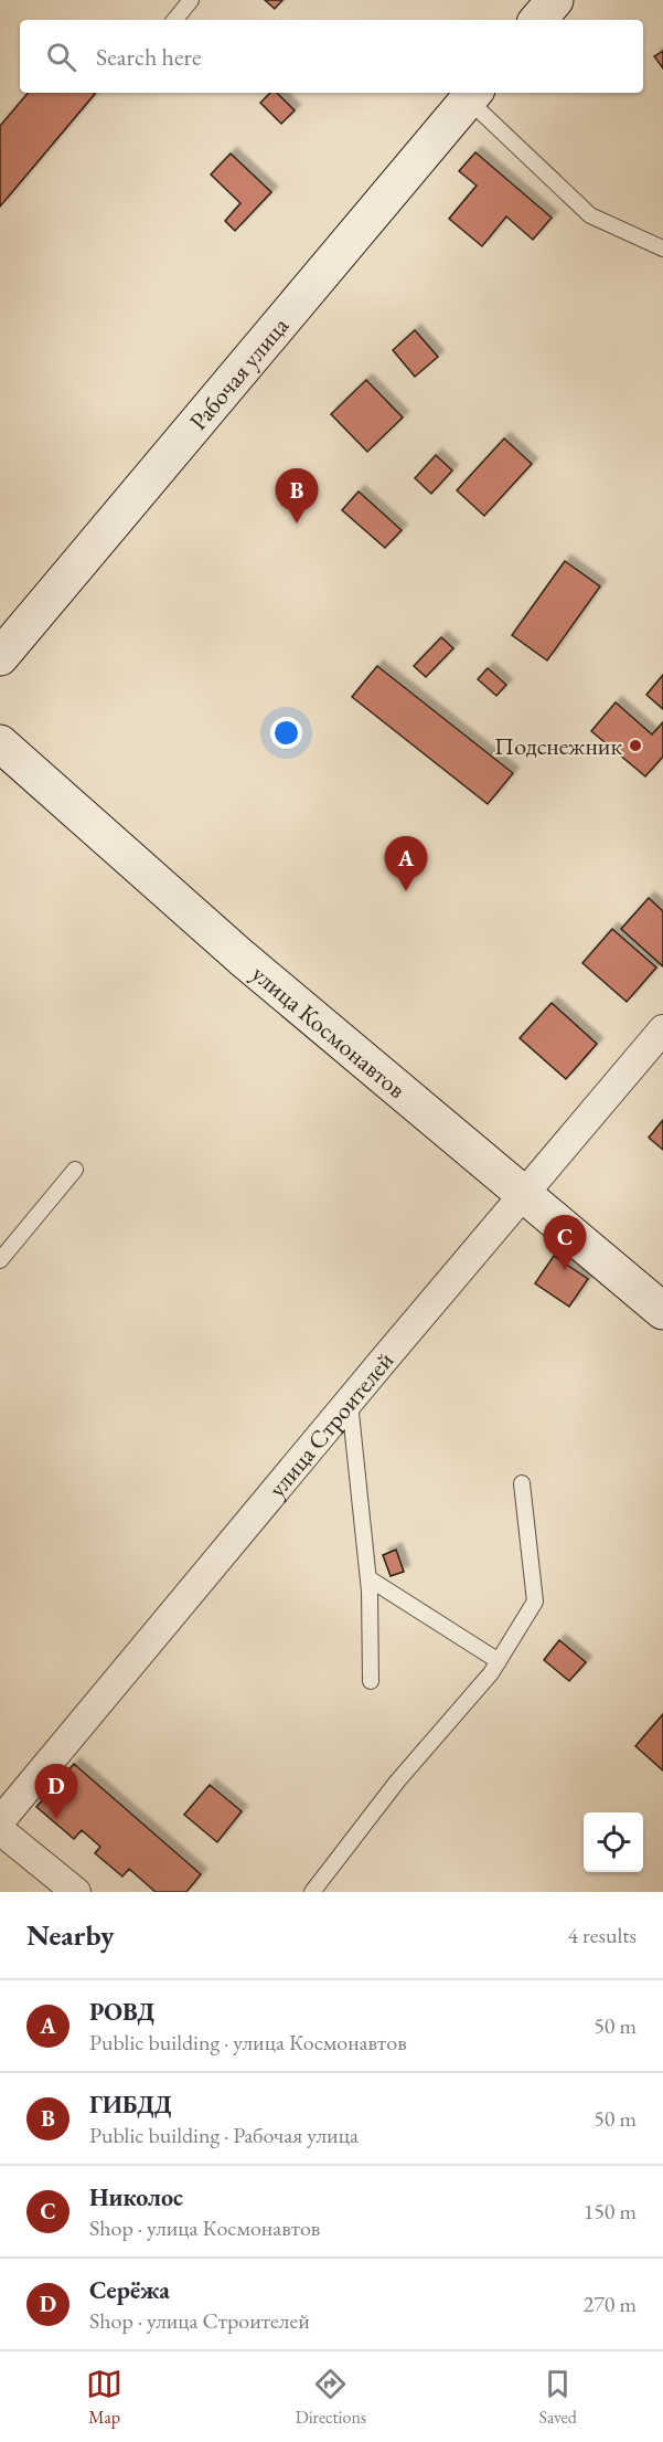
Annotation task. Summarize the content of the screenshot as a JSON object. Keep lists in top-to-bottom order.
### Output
{
  "streets": {
    "street": ["Рабочая улица", "улица Космонавтов", "улица Строителей"]
  },
  "crossings": [
    ["улица Космонавтов", "улица Строителей"]
  ],
  "places": ["Подснежник"],
  "page": {
    "search": "Search here",
    "pins": [
      "B",
      "A",
      "C",
      "D"
    ],
    "heading": ["Nearby", "4 results"],
    "list": [
      {
        "mark": "A",
        "name": "РОВД",
        "note": "Public building · улица Космонавтов",
        "value": "50 m"
      },
      {
        "mark": "B",
        "name": "ГИБДД",
        "note": "Public building · Рабочая улица",
        "value": "50 m"
      },
      {
        "mark": "C",
        "name": "Николос",
        "note": "Shop · улица Космонавтов",
        "value": "150 m"
      },
      {
        "mark": "D",
        "name": "Серёжа",
        "note": "Shop · улица Строителей",
        "value": "270 m"
      }
    ],
    "nav": ["Map", "Directions", "Saved"]
  }
}
